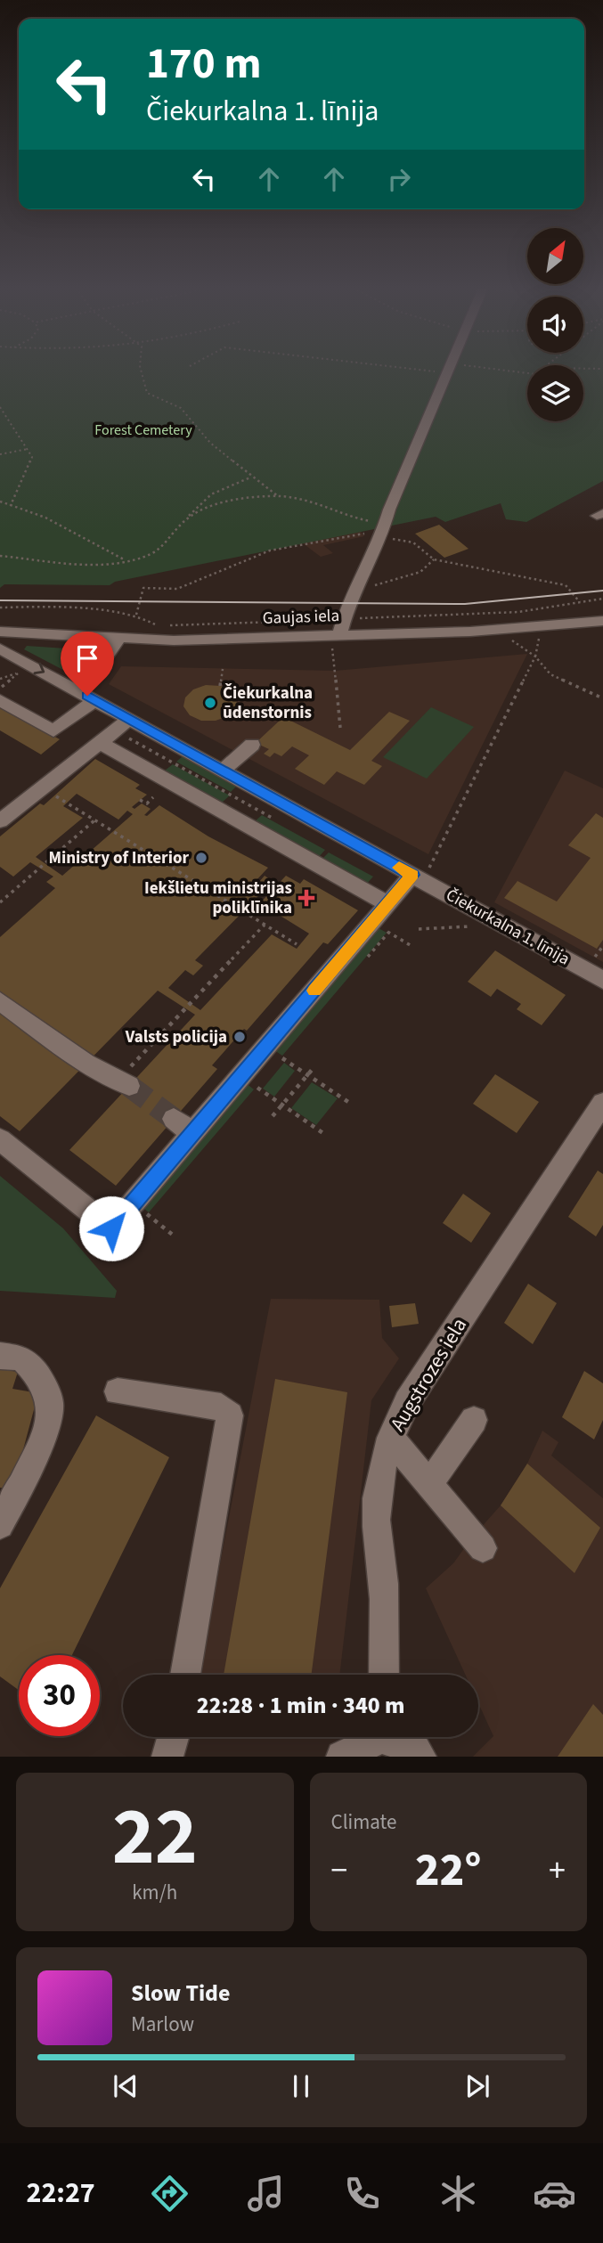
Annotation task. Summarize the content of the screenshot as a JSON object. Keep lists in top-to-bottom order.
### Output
{
  "streets": {
    "street": ["Gaujas iela", "Čiekurkalna 1. līnija", "Augstrozes iela"]
  },
  "parks": ["Forest Cemetery"],
  "places": {
    "other": ["Čiekurkalna ūdenstornis", "Ministry of Interior", "Valsts policija"],
    "health": ["Iekšlietu ministrijas poliklīnika"]
  },
  "north": "top right",
  "page": {
    "turn": ["170 m", "Čiekurkalna 1. līnija"],
    "limit": "30",
    "trip": "22:28 · 1 min · 340 m",
    "tile": [
      ["22", "km/h"],
      "Climate"
    ],
    "heat": ["−", "22°", "+"],
    "song": ["Slow Tide", "Marlow"],
    "tabs": "22:27"
  }
}
